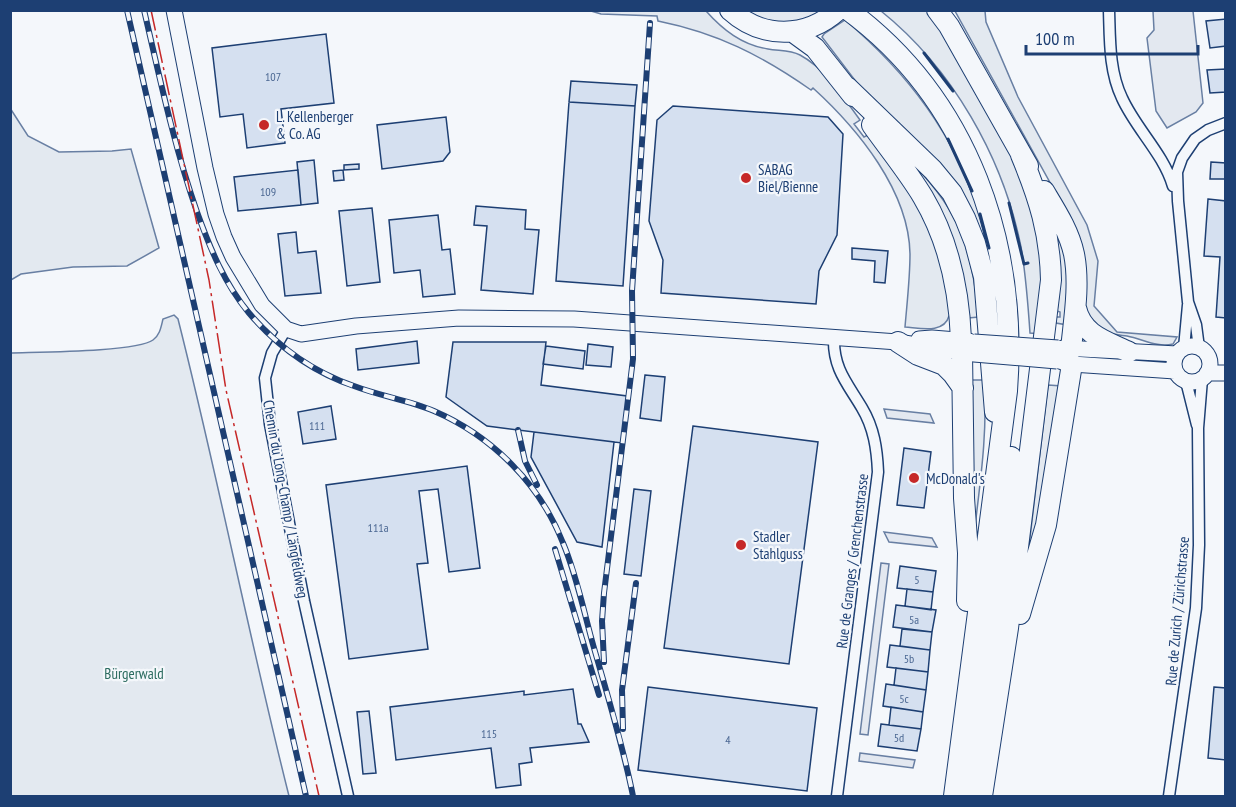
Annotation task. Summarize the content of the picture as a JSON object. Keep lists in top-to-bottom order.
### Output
{
  "streets": {
    "street": ["Chemin du Long-Champ / Längfeldweg", "Rue de Granges / Grenchenstrasse", "Rue de Zurich / Zürichstrasse"]
  },
  "parks": ["Bürgerwald"],
  "places": [
    "L. Kellenberger & Co. AG",
    "SABAG Biel/Bienne",
    "McDonald's",
    "Stadler Stahlguss"
  ],
  "house_numbers": [
    "107",
    "109",
    "111",
    "111a",
    "5",
    "5a",
    "5b",
    "5c",
    "115",
    "5d",
    "4"
  ],
  "scale_bar": "100 m"
}
